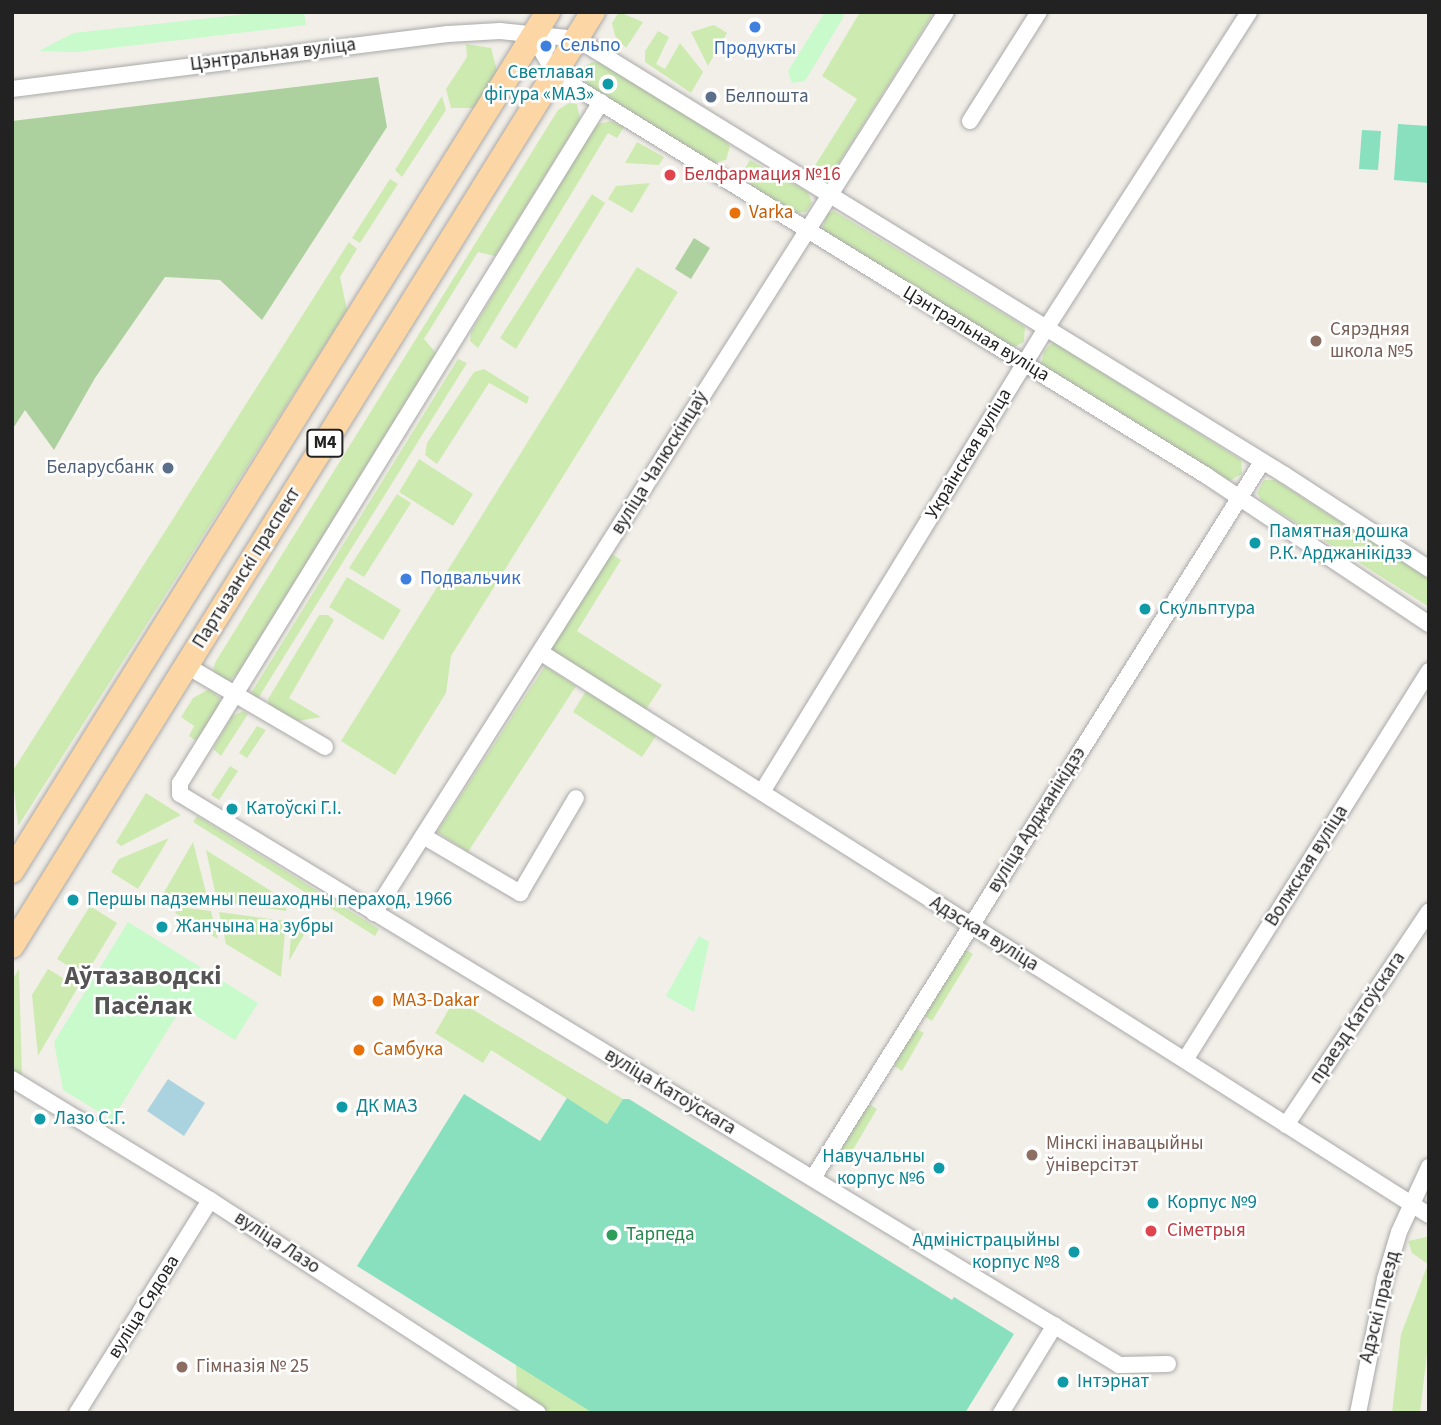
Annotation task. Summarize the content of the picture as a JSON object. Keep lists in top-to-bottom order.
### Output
{
  "streets": {
    "main road": ["М4", "Партызанскі праспект"],
    "street": [
      "Цэнтральная вуліца",
      "Украінская вуліца",
      "вуліца Чалюскінцаў",
      "вуліца Арджанікідзэ",
      "Волжская вуліца",
      "Адэская вуліца",
      "праезд Катоўскага",
      "вуліца Катоўскага",
      "вуліца Лазо",
      "вуліца Сядова",
      "Адэскі праезд"
    ]
  },
  "crossings": [
    ["Цэнтральная вуліца", "Украінская вуліца"],
    ["Цэнтральная вуліца", "вуліца Чалюскінцаў"],
    ["Цэнтральная вуліца", "Партызанскі праспект"],
    ["Цэнтральная вуліца", "вуліца Арджанікідзэ"],
    ["Украінская вуліца", "Адэская вуліца"],
    ["вуліца Чалюскінцаў", "Адэская вуліца"],
    ["вуліца Чалюскінцаў", "вуліца Катоўскага"],
    ["вуліца Арджанікідзэ", "Адэская вуліца"],
    ["вуліца Арджанікідзэ", "вуліца Катоўскага"],
    ["Волжская вуліца", "Адэская вуліца"],
    ["Адэская вуліца", "праезд Катоўскага"],
    ["Адэская вуліца", "Адэскі праезд"],
    ["вуліца Лазо", "вуліца Сядова"]
  ],
  "districts": ["Аўтазаводскі Пасёлак"],
  "places": [
    "Продукты",
    "Сельпо",
    "Светлавая фігура «МАЗ»",
    "Белпошта",
    "Белфармация №16",
    "Varka",
    "Сярэдняя школа №5",
    "Беларусбанк",
    "Памятная дошка Р.К. Арджанікідзэ",
    "Подвальчик",
    "Скульптура",
    "Катоўскі Г.І.",
    "Першы падземны пешаходны пераход, 1966",
    "Жанчына на зубры",
    "МАЗ-Dakar",
    "Самбука",
    "ДК МАЗ",
    "Лазо С.Г.",
    "Мінскі інавацыйны ўніверсітэт",
    "Навучальны корпус №6",
    "Корпус №9",
    "Сіметрыя",
    "Тарпеда",
    "Адміністрацыйны корпус №8",
    "Гімназія № 25",
    "Інтэрнат"
  ]
}
